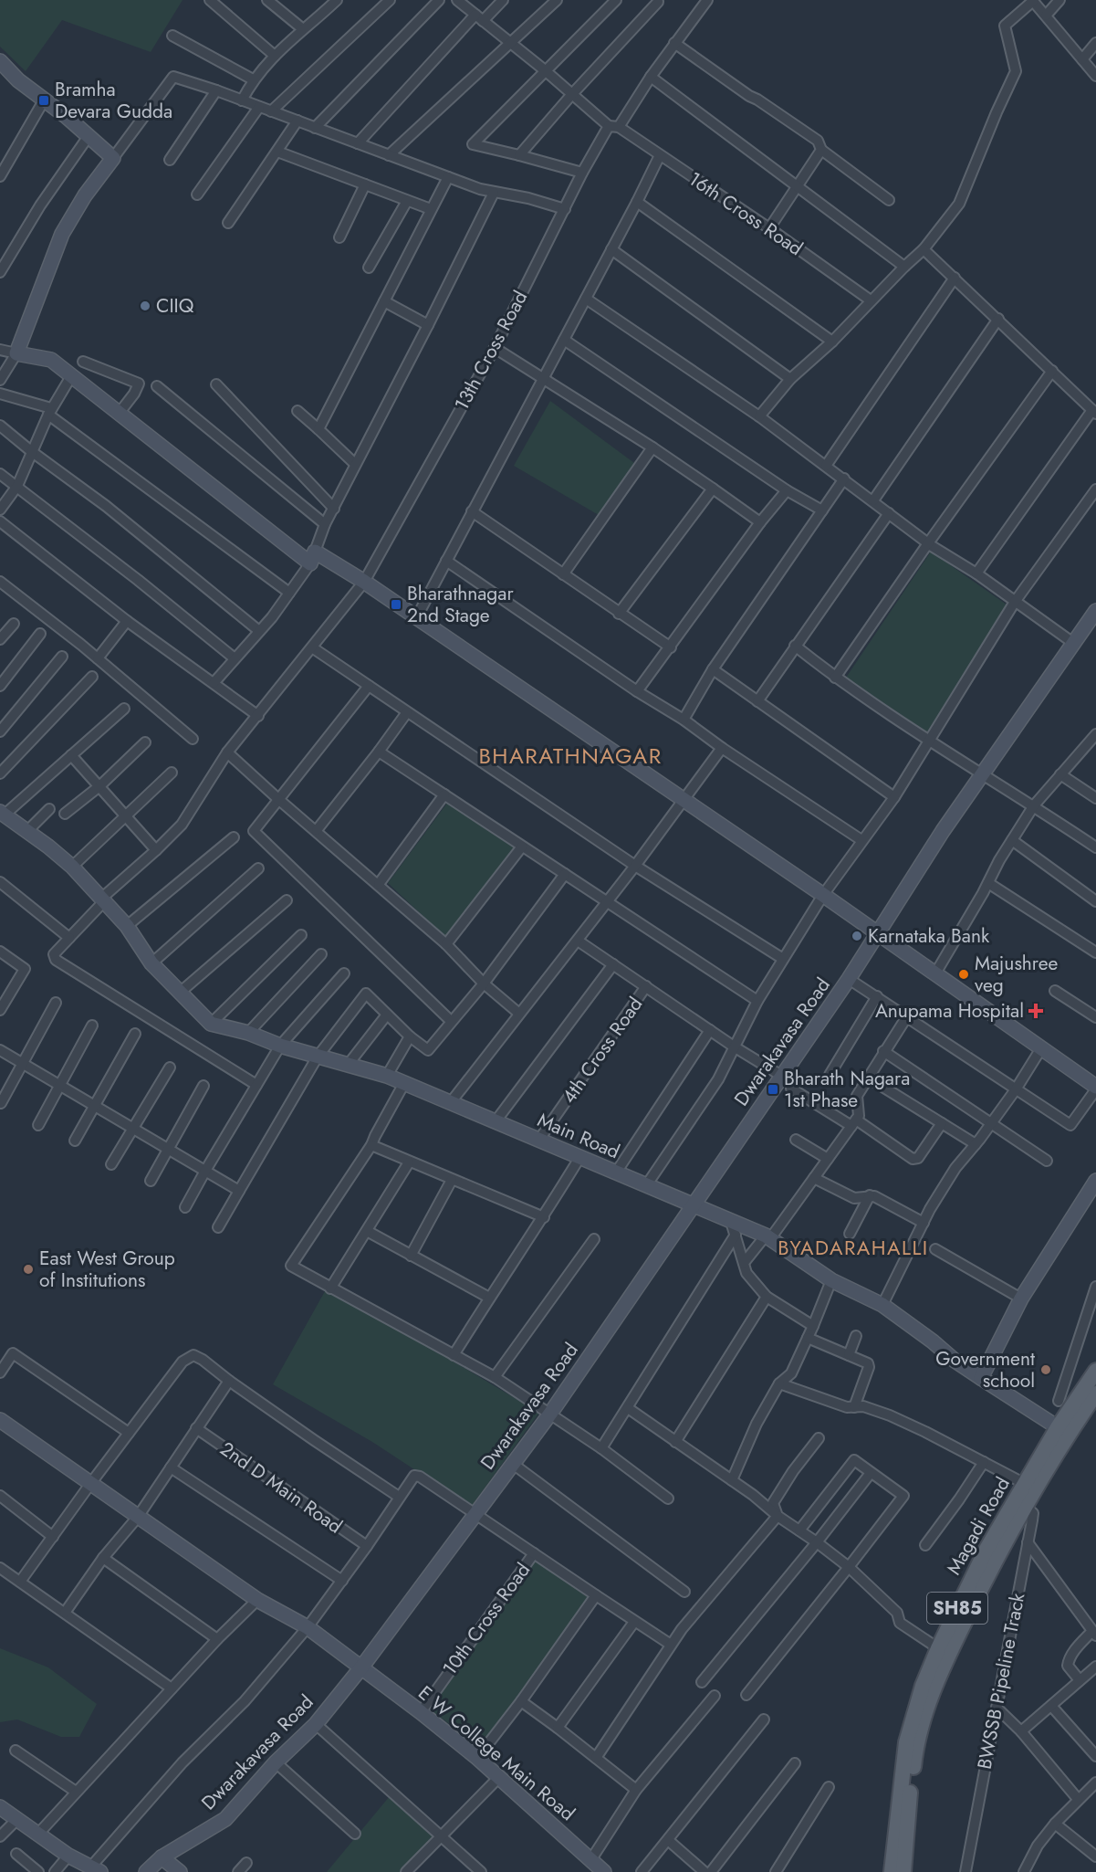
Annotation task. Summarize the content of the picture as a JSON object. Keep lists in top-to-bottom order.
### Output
{
  "streets": {
    "main road": ["Magadi Road", "SH85"],
    "street": [
      "16th Cross Road",
      "13th Cross Road",
      "Dwarakavasa Road",
      "4th Cross Road",
      "Main Road",
      "2nd D Main Road",
      "10th Cross Road",
      "BWSSB Pipeline Track",
      "E W College Main Road"
    ]
  },
  "crossings": [
    ["16th Cross Road", "13th Cross Road"],
    ["Dwarakavasa Road", "Main Road"],
    ["Dwarakavasa Road", "E W College Main Road"],
    ["4th Cross Road", "Main Road"],
    ["Main Road", "Magadi Road"],
    ["Magadi Road", "BWSSB Pipeline Track"],
    ["10th Cross Road", "E W College Main Road"]
  ],
  "districts": ["BHARATHNAGAR", "BYADARAHALLI"],
  "places": {
    "transit": ["Bramha Devara Gudda", "Bharathnagar 2nd Stage", "Bharath Nagara 1st Phase"],
    "other": [
      "CIIQ",
      "Karnataka Bank",
      "Majushree veg",
      "East West Group of Institutions",
      "Government school"
    ],
    "health": ["Anupama Hospital"]
  }
}
